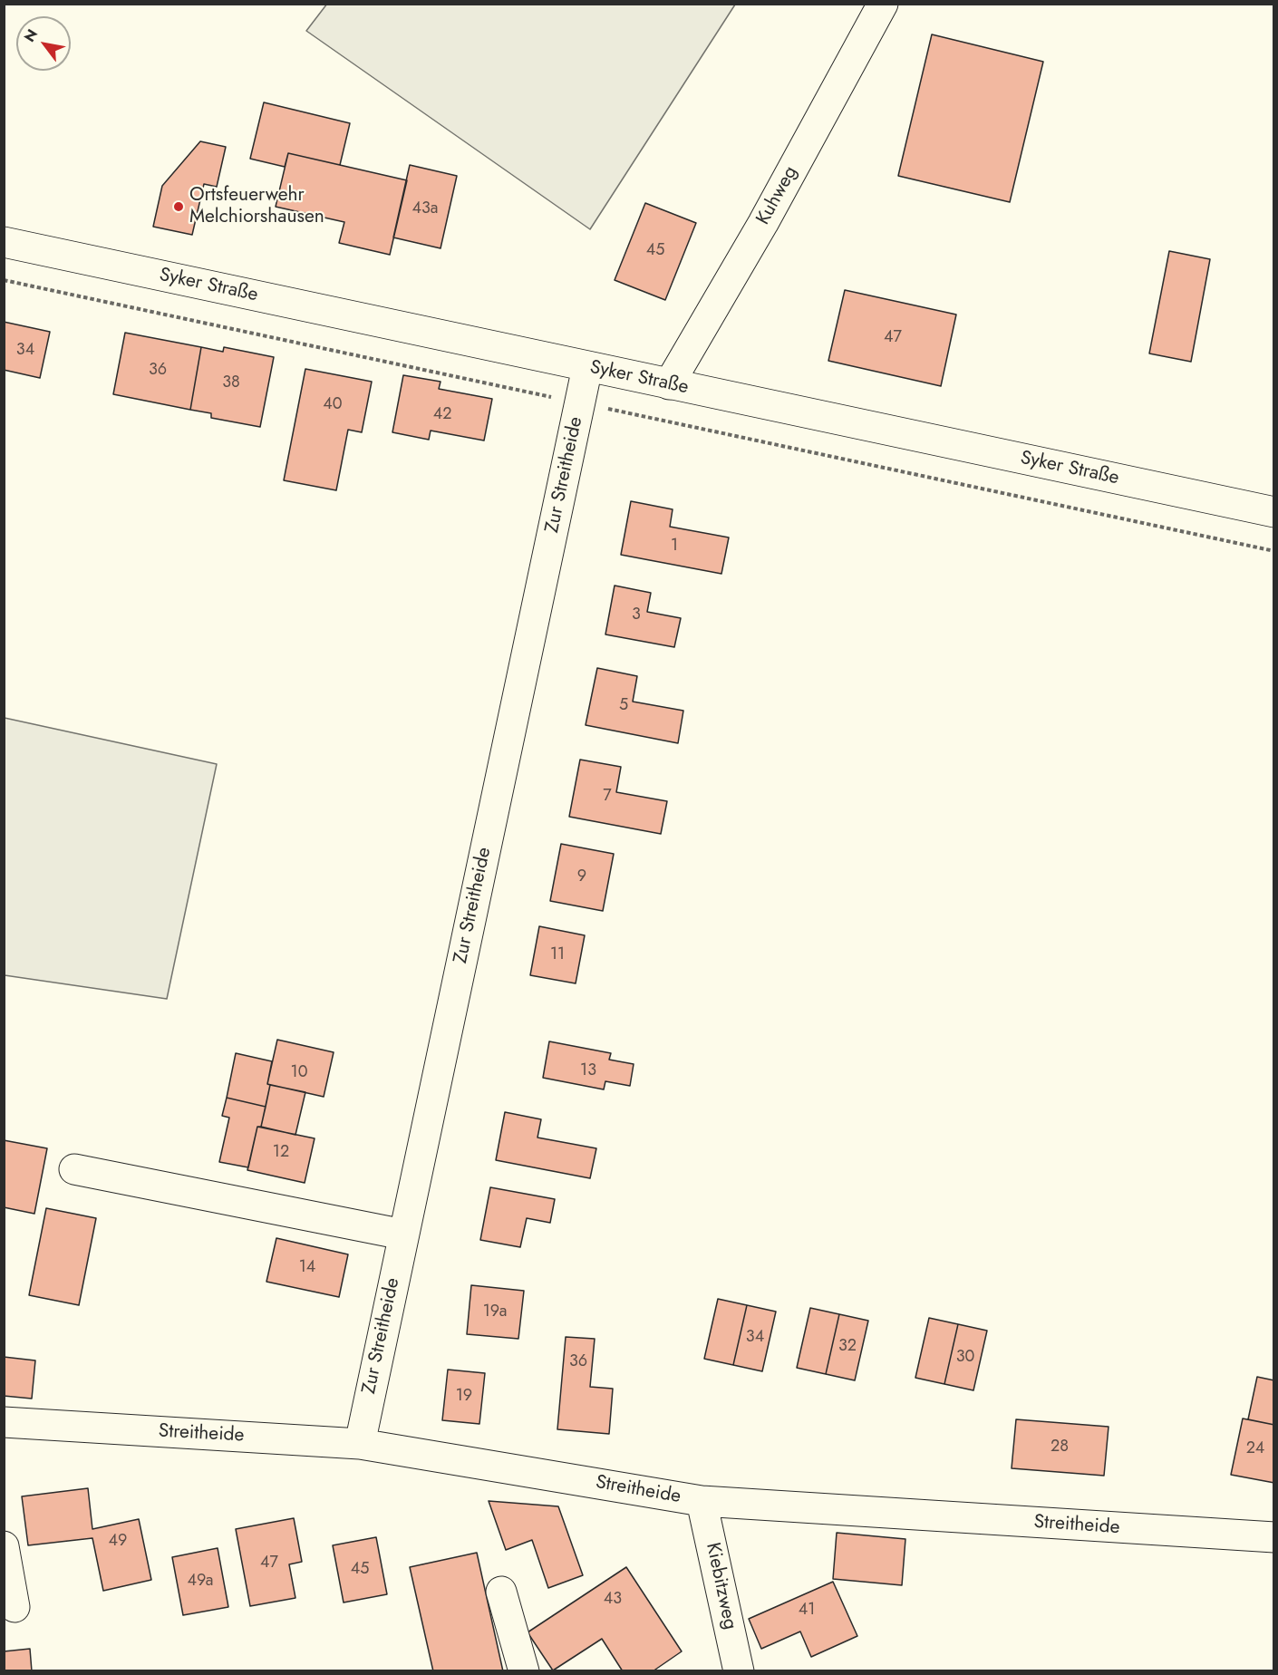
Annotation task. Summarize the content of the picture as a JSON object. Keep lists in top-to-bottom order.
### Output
{
  "streets": {
    "street": [
      "Kuhweg",
      "Syker Straße",
      "Zur Streitheide",
      "Streitheide",
      "Kiebitzweg"
    ]
  },
  "crossings": [
    ["Kuhweg", "Syker Straße"],
    ["Syker Straße", "Zur Streitheide"],
    ["Zur Streitheide", "Streitheide"],
    ["Streitheide", "Kiebitzweg"]
  ],
  "places": ["Ortsfeuerwehr Melchiorshausen"],
  "house_numbers": [
    "43a",
    "45",
    "47",
    "34",
    "36",
    "38",
    "40",
    "42",
    "1",
    "3",
    "5",
    "7",
    "9",
    "11",
    "13",
    "10",
    "12",
    "14",
    "19a",
    "34",
    "32",
    "30",
    "36",
    "19",
    "28",
    "24",
    "49",
    "47",
    "45",
    "49a",
    "43",
    "41"
  ],
  "north": "top left"
}
